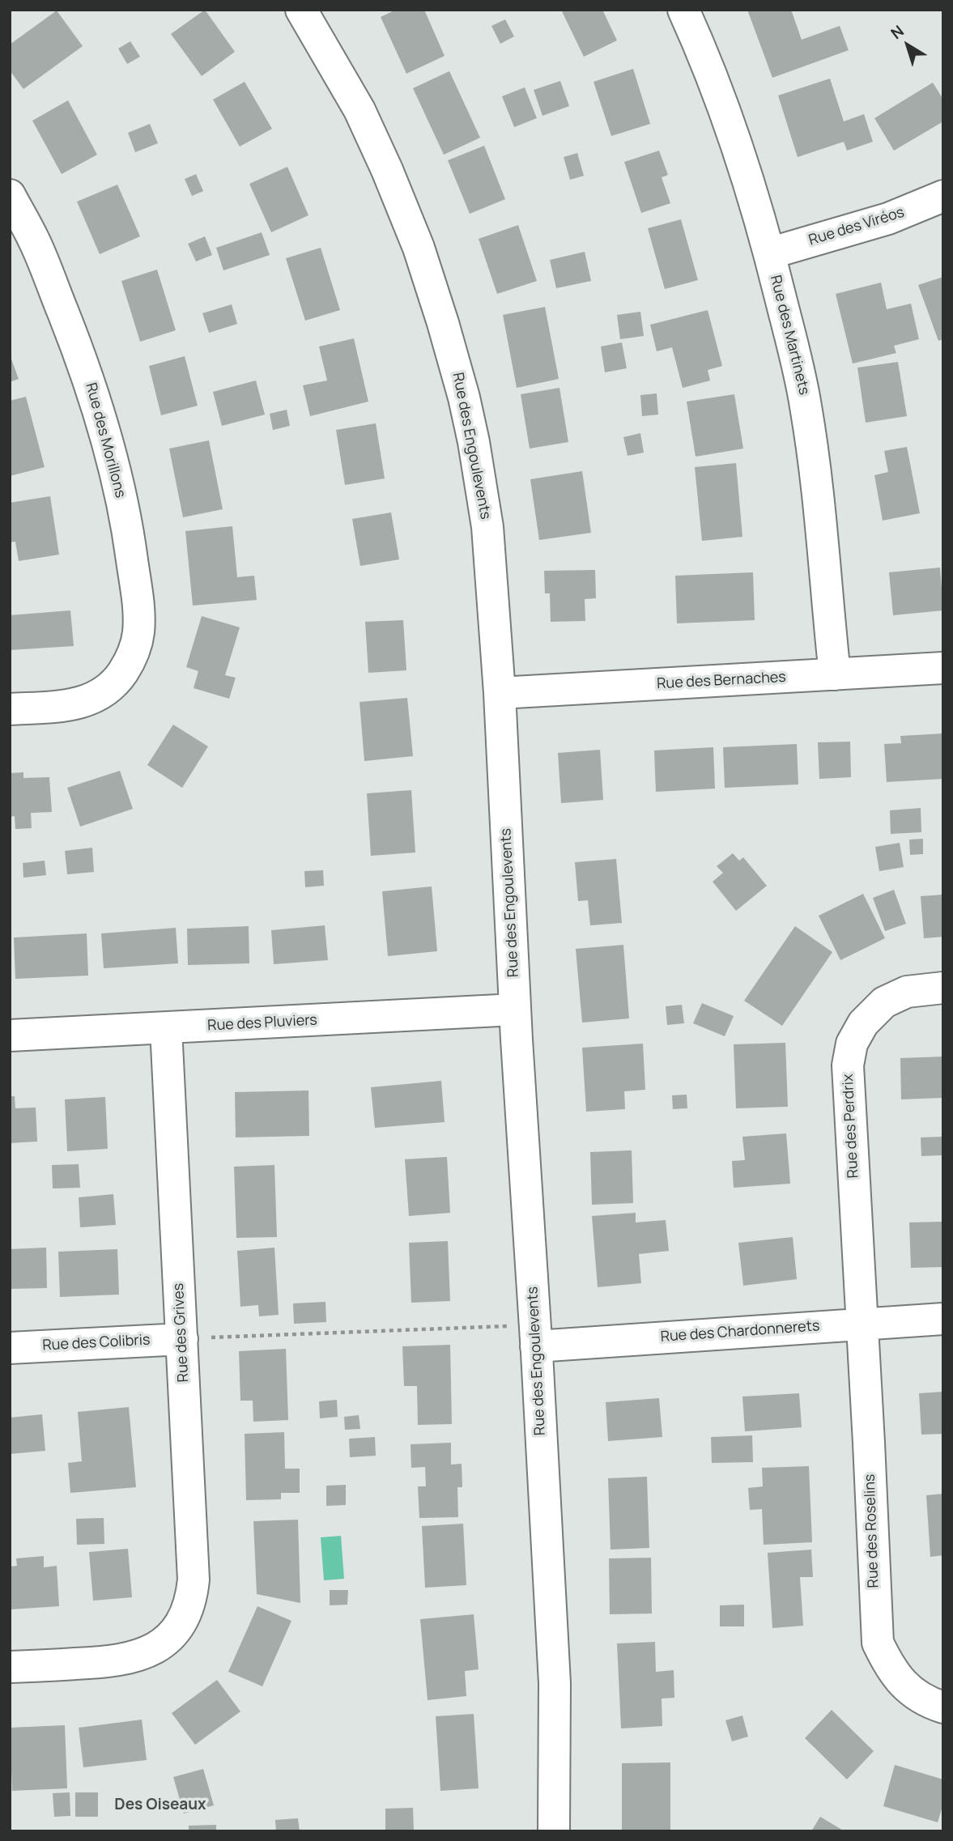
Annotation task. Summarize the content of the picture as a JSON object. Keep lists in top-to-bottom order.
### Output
{
  "streets": {
    "street": [
      "Rue des Viréos",
      "Rue des Martinets",
      "Rue des Morillons",
      "Rue des Engoulevents",
      "Rue des Bernaches",
      "Rue des Pluviers",
      "Rue des Perdrix",
      "Rue des Chardonnerets",
      "Rue des Grives",
      "Rue des Colibris",
      "Rue des Roselins"
    ]
  },
  "crossings": [
    ["Rue des Viréos", "Rue des Martinets"],
    ["Rue des Martinets", "Rue des Bernaches"],
    ["Rue des Engoulevents", "Rue des Bernaches"],
    ["Rue des Engoulevents", "Rue des Pluviers"],
    ["Rue des Engoulevents", "Rue des Chardonnerets"],
    ["Rue des Pluviers", "Rue des Grives"],
    ["Rue des Perdrix", "Rue des Chardonnerets"],
    ["Rue des Perdrix", "Rue des Roselins"],
    ["Rue des Chardonnerets", "Rue des Roselins"],
    ["Rue des Grives", "Rue des Colibris"]
  ],
  "districts": ["Des Oiseaux"],
  "north": "top left"
}
